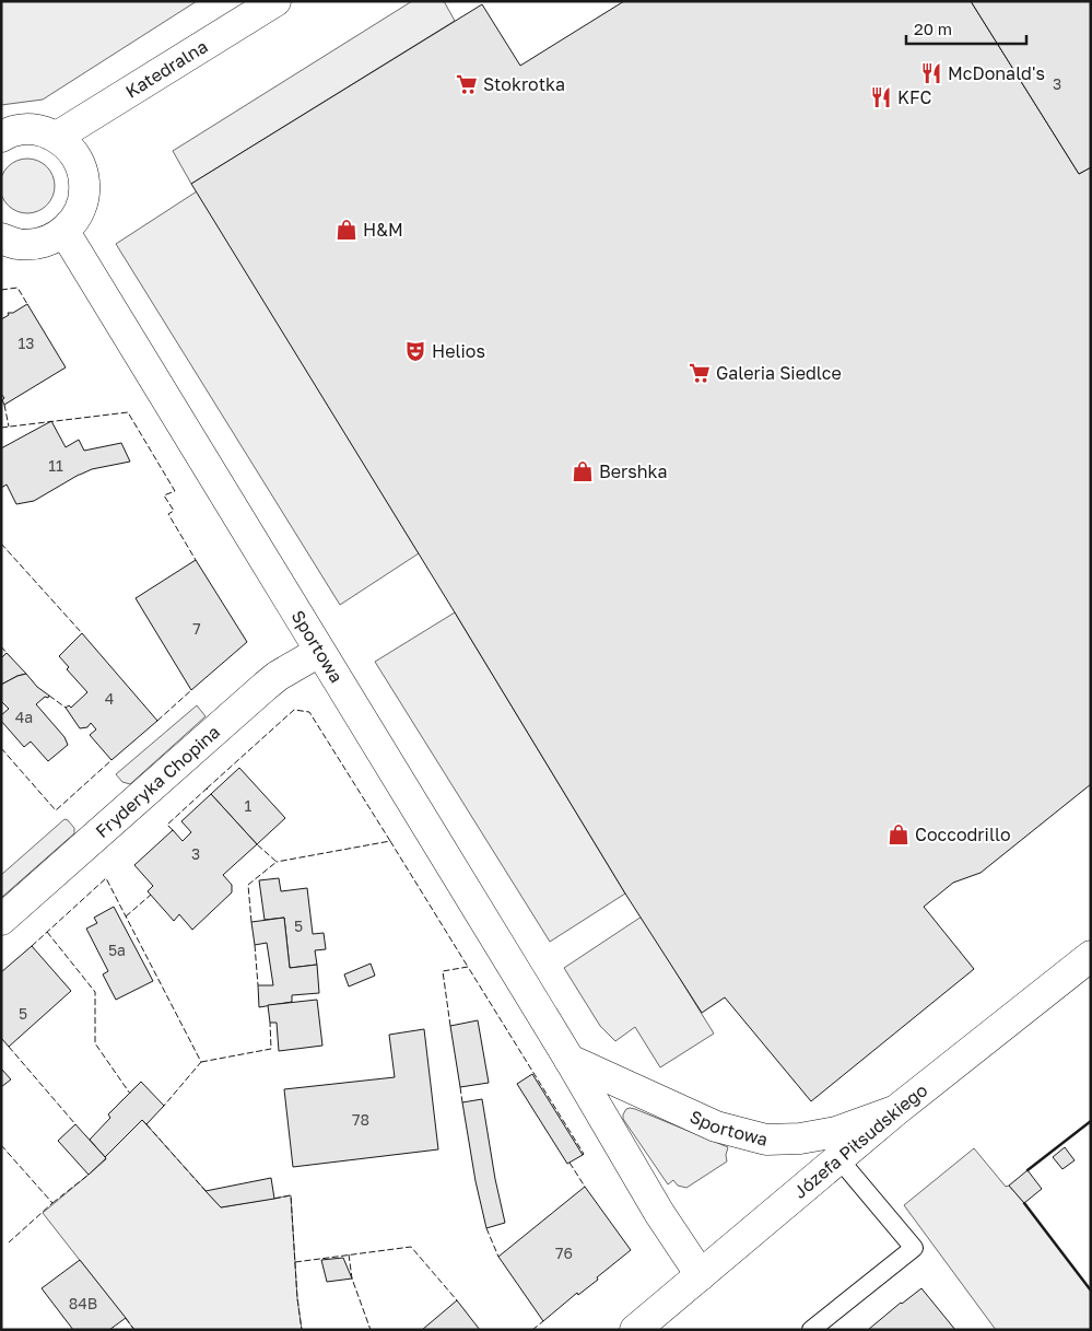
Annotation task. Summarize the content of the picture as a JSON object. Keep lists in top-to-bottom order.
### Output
{
  "streets": {
    "street": [
      "Katedralna",
      "Sportowa",
      "Fryderyka Chopina",
      "Józefa Piłsudskiego"
    ]
  },
  "crossings": [
    ["Sportowa", "Fryderyka Chopina"],
    ["Sportowa", "Józefa Piłsudskiego"]
  ],
  "places": {
    "restaurant": ["McDonald's", "KFC"],
    "supermarket": ["Stokrotka", "Galeria Siedlce"],
    "shop": ["H&M", "Bershka", "Coccodrillo"],
    "theatre": ["Helios"]
  },
  "house_numbers": [
    "3",
    "13",
    "11",
    "7",
    "4",
    "4a",
    "1",
    "3",
    "5",
    "5a",
    "5",
    "78",
    "76",
    "84B"
  ],
  "scale_bar": "20 m"
}
